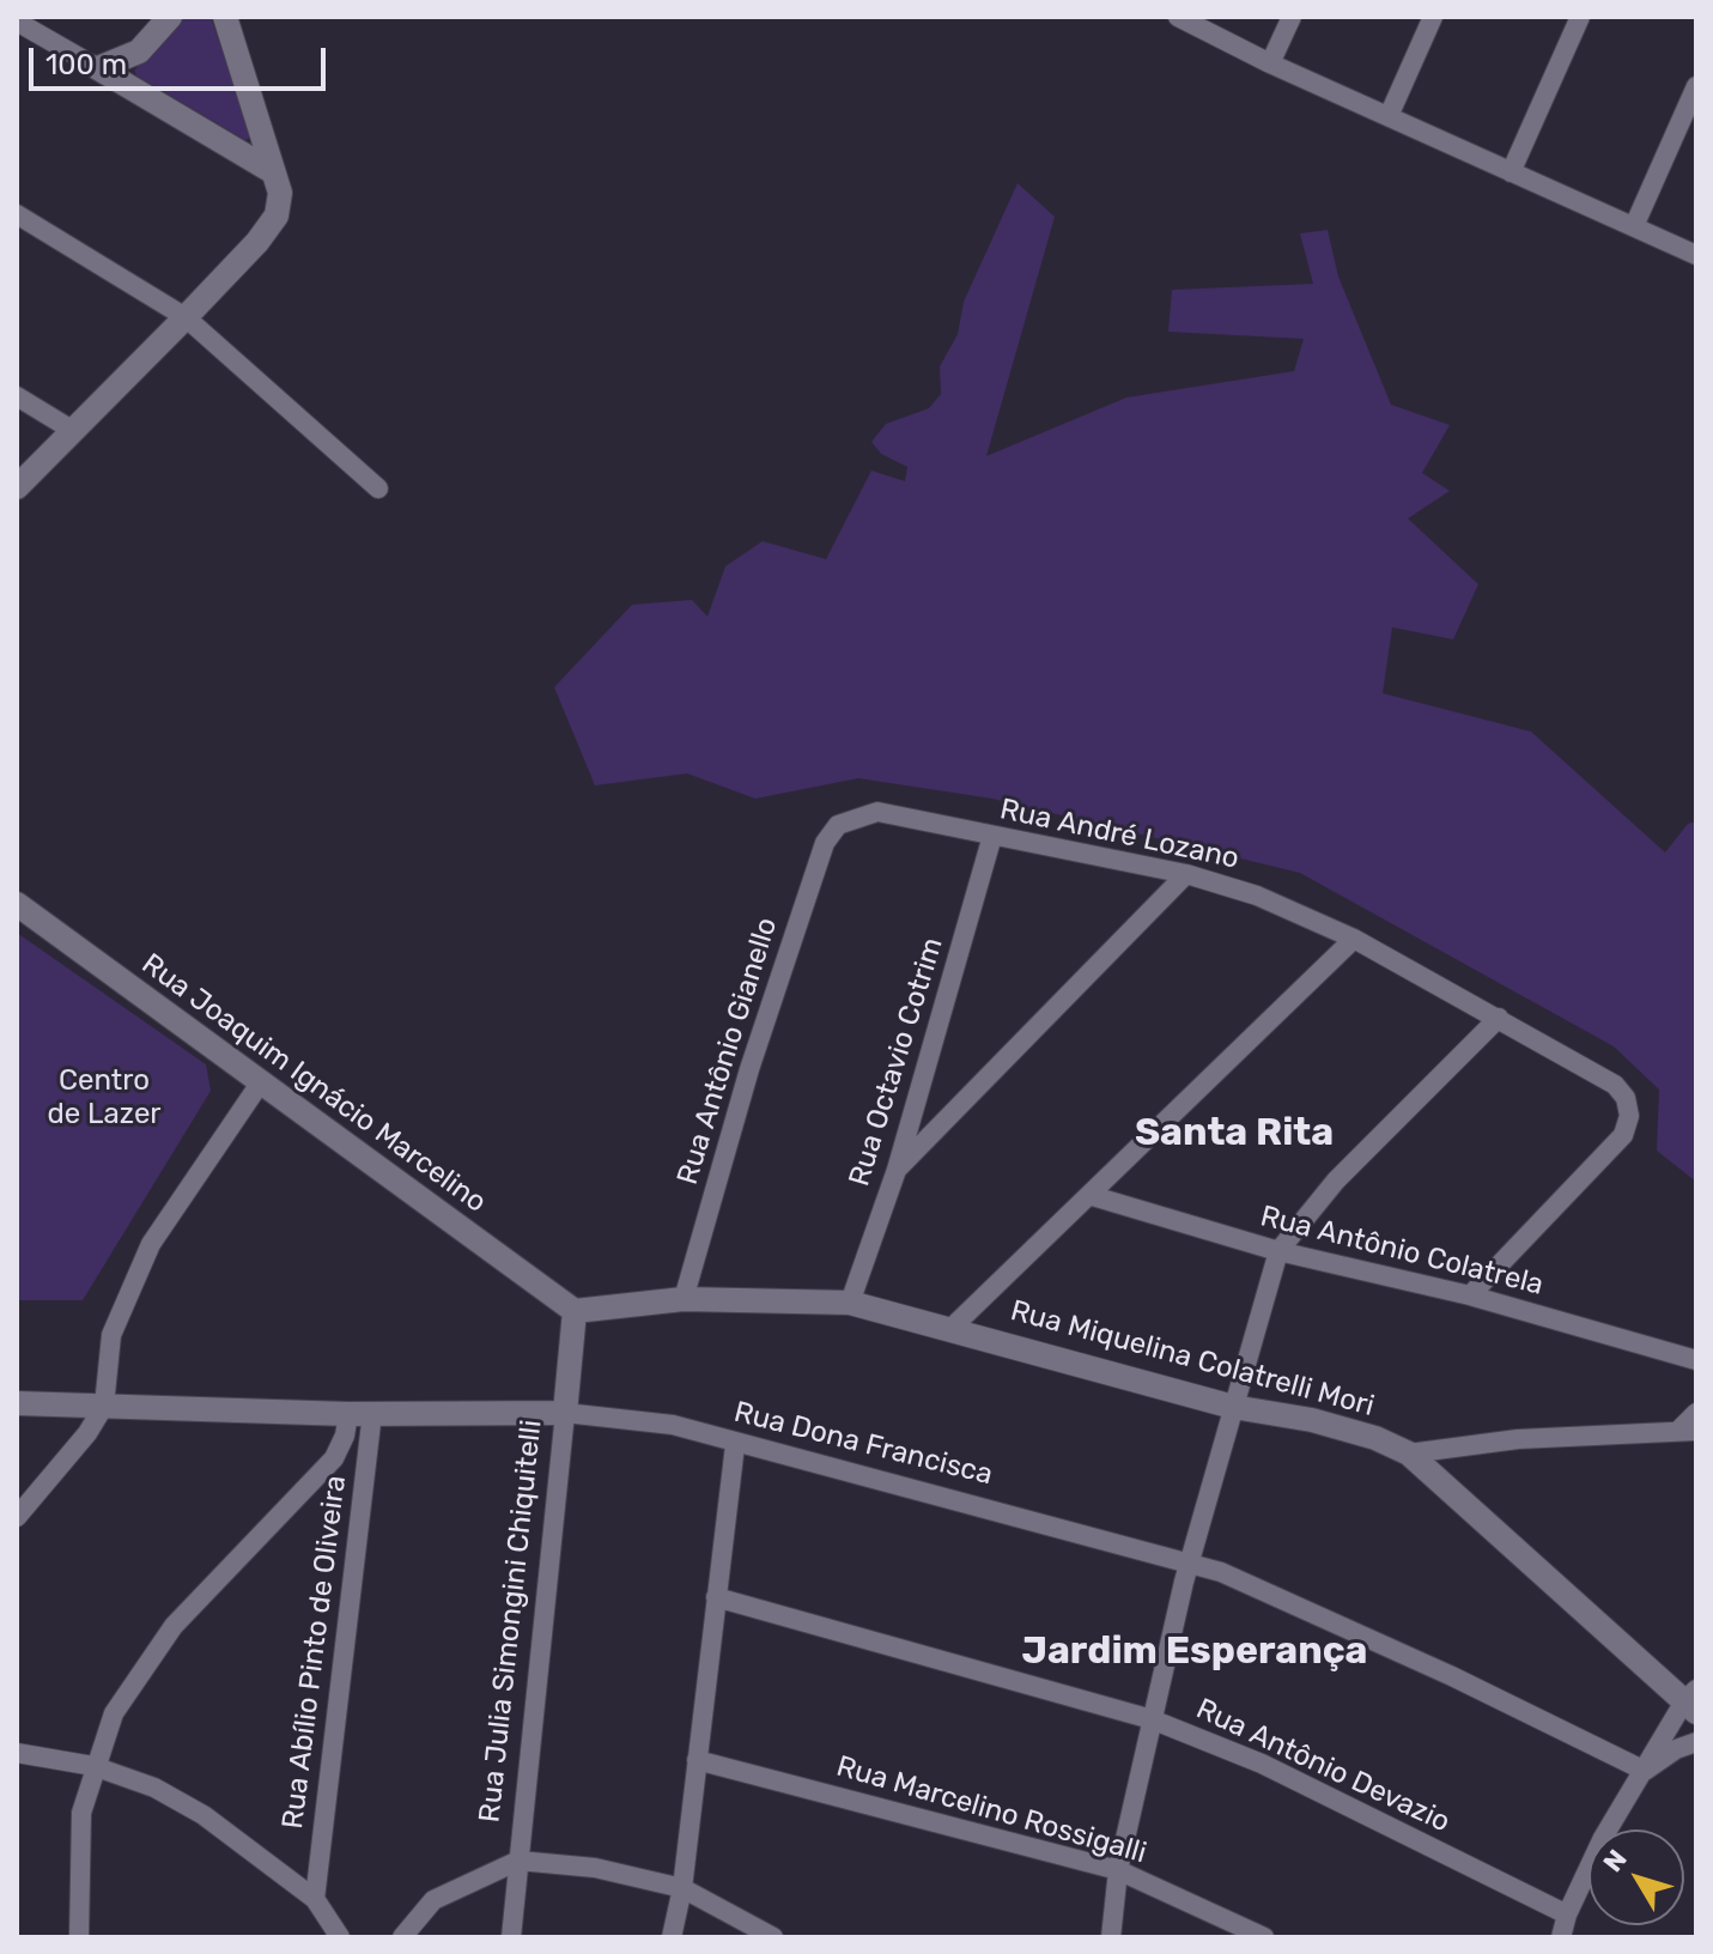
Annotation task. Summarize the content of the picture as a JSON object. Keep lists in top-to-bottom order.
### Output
{
  "streets": {
    "street": [
      "Rua André Lozano",
      "Rua Antônio Gianello",
      "Rua Octavio Cotrim",
      "Rua Joaquim Ignácio Marcelino",
      "Rua Antônio Colatrela",
      "Rua Miquelina Colatrelli Mori",
      "Rua Dona Francisca",
      "Rua Julia Simongini Chiquitelli",
      "Rua Abílio Pinto de Oliveira",
      "Rua Antônio Devazio",
      "Rua Marcelino Rossigalli"
    ]
  },
  "crossings": [
    ["Rua André Lozano", "Rua Antônio Gianello"],
    ["Rua André Lozano", "Rua Octavio Cotrim"],
    ["Rua André Lozano", "Rua Antônio Colatrela"],
    ["Rua Antônio Gianello", "Rua Miquelina Colatrelli Mori"],
    ["Rua Octavio Cotrim", "Rua Miquelina Colatrelli Mori"],
    ["Rua Joaquim Ignácio Marcelino", "Rua Miquelina Colatrelli Mori"],
    ["Rua Joaquim Ignácio Marcelino", "Rua Julia Simongini Chiquitelli"],
    ["Rua Miquelina Colatrelli Mori", "Rua Julia Simongini Chiquitelli"],
    ["Rua Dona Francisca", "Rua Julia Simongini Chiquitelli"],
    ["Rua Dona Francisca", "Rua Abílio Pinto de Oliveira"]
  ],
  "districts": ["Santa Rita", "Jardim Esperança"],
  "parks": ["Centro de Lazer"],
  "scale_bar": "100 m",
  "north": "top left"
}
